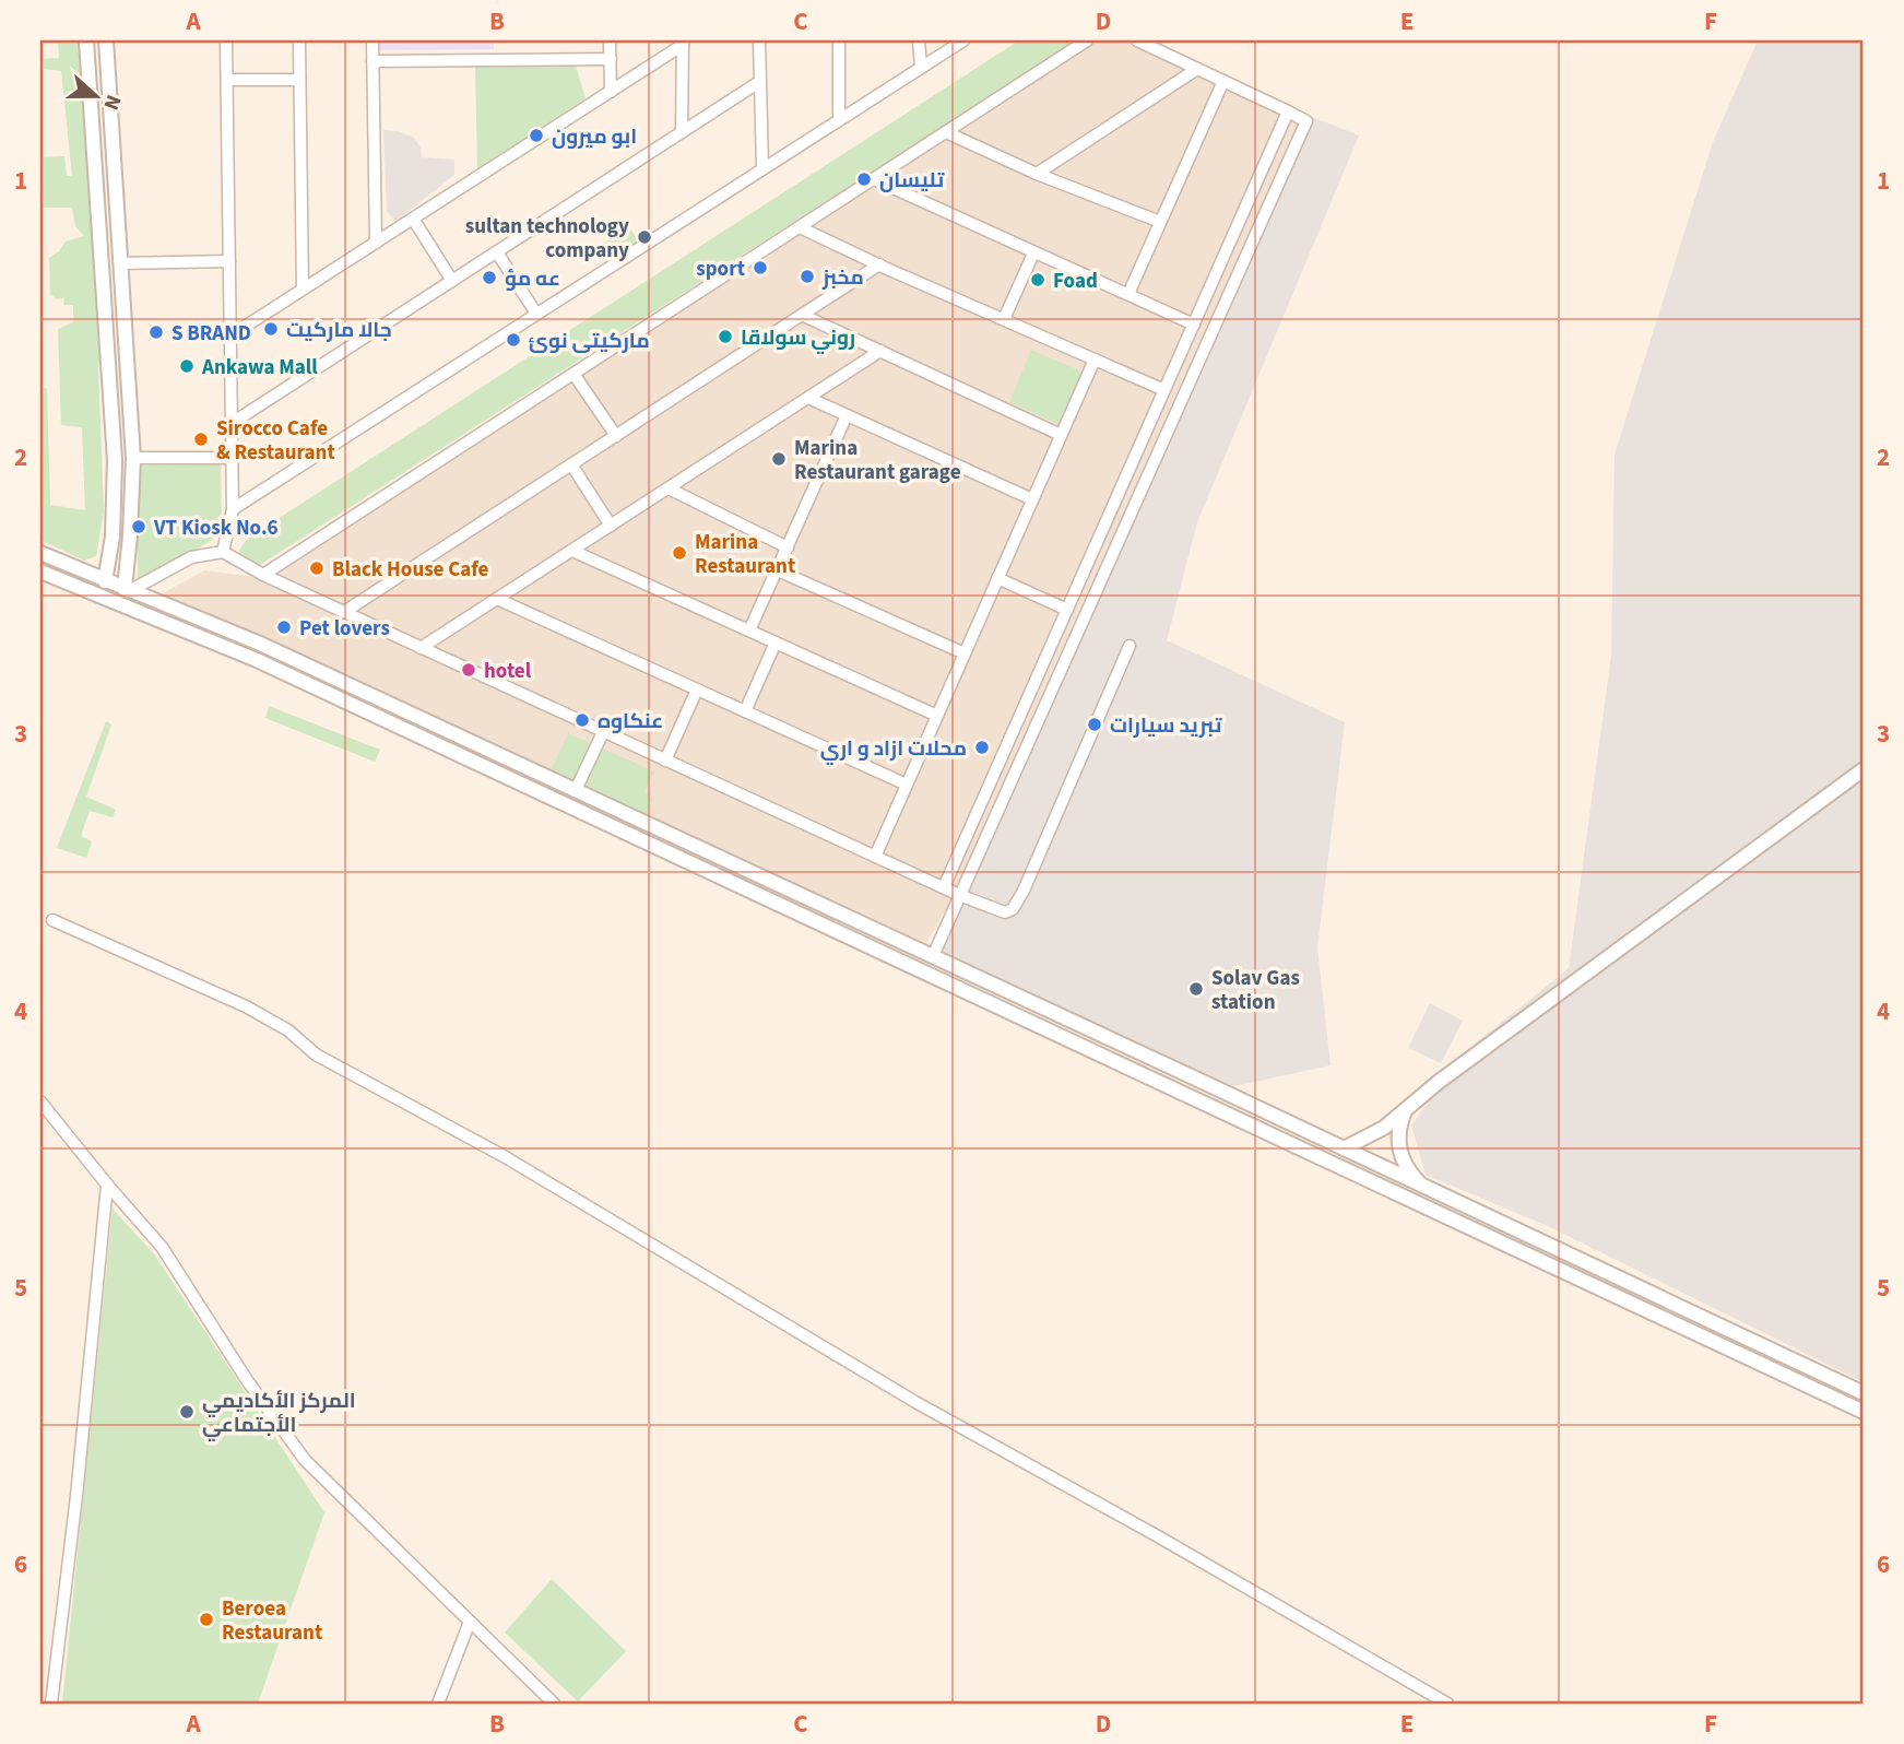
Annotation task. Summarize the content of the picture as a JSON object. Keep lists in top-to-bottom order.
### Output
{
  "places": [
    "ابو ميرون",
    "تليسان",
    "sultan technology company",
    "sport",
    "مخبز",
    "عه مؤ",
    "Foad",
    "جالا ماركيت",
    "S BRAND",
    "روني سولاقا",
    "مارکیتی نوئ",
    "Ankawa Mall",
    "Sirocco Cafe & Restaurant",
    "Marina Restaurant garage",
    "VT Kiosk No.6",
    "Marina Restaurant",
    "Black House Cafe",
    "Pet lovers",
    "hotel",
    "عنكاوه",
    "تبريد سيارات",
    "محلات ازاد و اري",
    "Solav Gas station",
    "المركز الأكاديمي الأجتماعي",
    "Beroea Restaurant"
  ],
  "north": "right",
  "grid": {
    "columns": [
      "A",
      "B",
      "C",
      "D",
      "E",
      "F"
    ],
    "rows": [
      "1",
      "2",
      "3",
      "4",
      "5",
      "6"
    ]
  }
}
